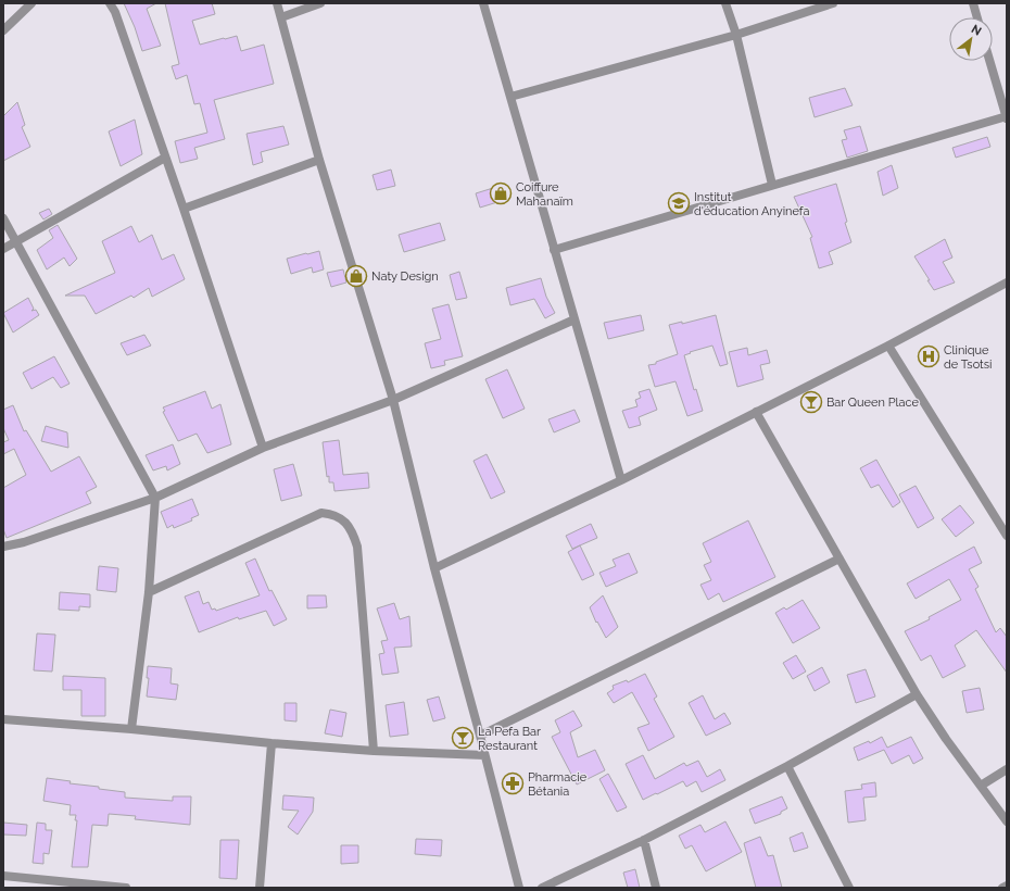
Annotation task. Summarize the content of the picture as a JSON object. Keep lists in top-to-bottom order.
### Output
{
  "places": {
    "shop": ["Coiffure Mahanaïm", "Naty Design"],
    "school or university": ["Institut d'éducation Anyinefa"],
    "hospital": ["Clinique de Tsotsi"],
    "bar": ["Bar Queen Place", "La Pefa Bar Restaurant"],
    "pharmacy": ["Pharmacie Bétania"]
  },
  "north": "top right"
}
